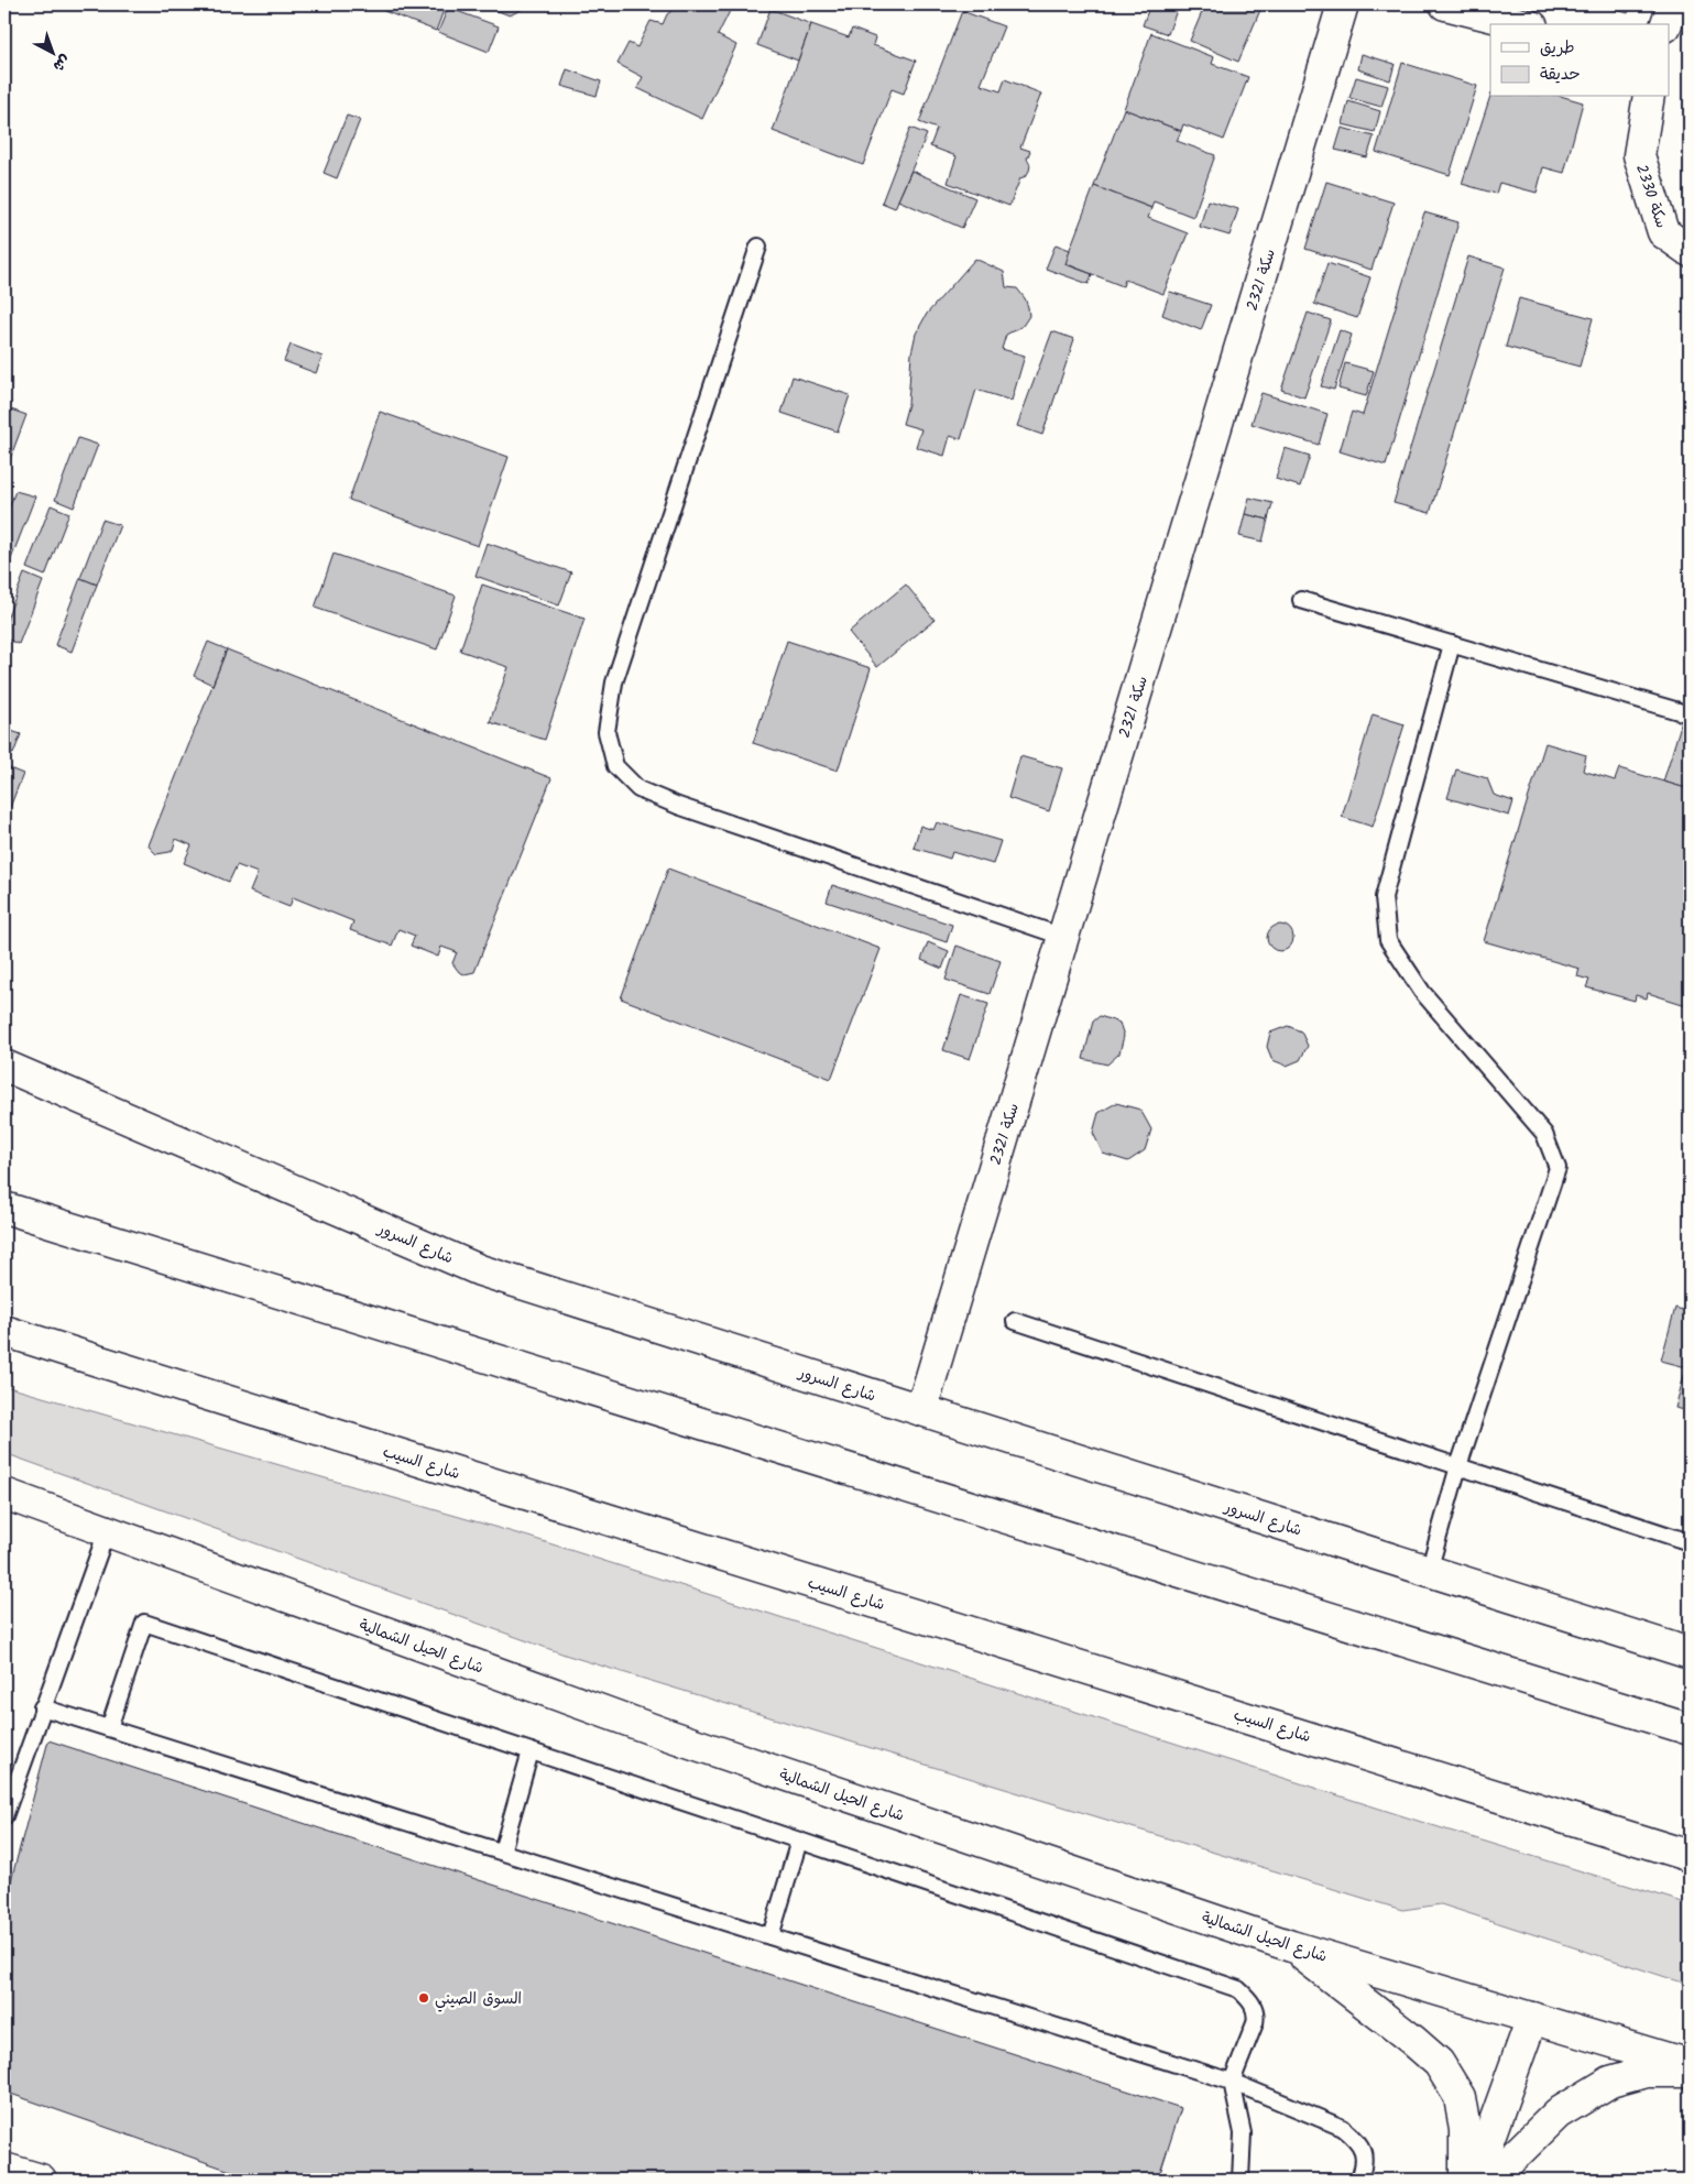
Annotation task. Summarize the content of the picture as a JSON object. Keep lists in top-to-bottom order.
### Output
{
  "streets": {
    "main road": [
      "سكة 2330",
      "سكة 2321",
      "شارع السرور",
      "شارع السيب",
      "شارع الحيل الشمالية"
    ]
  },
  "crossings": [
    ["سكة 2321", "شارع السرور"]
  ],
  "places": ["السوق الصيني"],
  "legend": ["طريق", "حديقة"],
  "north": "bottom right"
}
